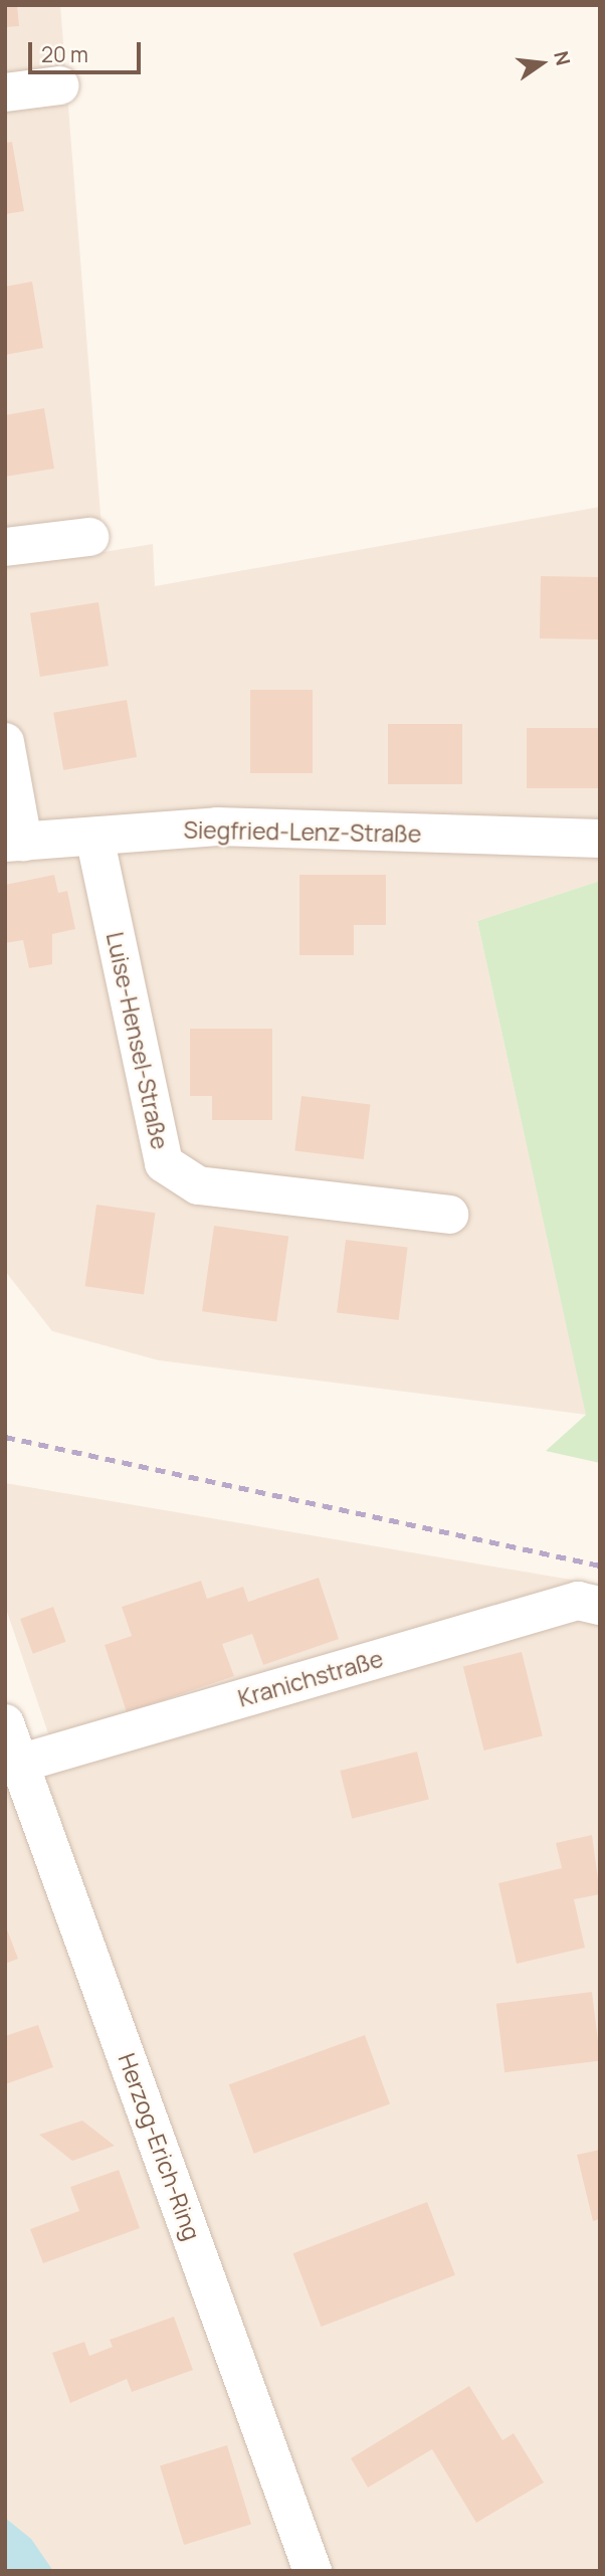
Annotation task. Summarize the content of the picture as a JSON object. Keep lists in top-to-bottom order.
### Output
{
  "streets": {
    "street": [
      "Siegfried-Lenz-Straße",
      "Luise-Hensel-Straße",
      "Kranichstraße",
      "Herzog-Erich-Ring"
    ]
  },
  "crossings": [
    ["Siegfried-Lenz-Straße", "Luise-Hensel-Straße"],
    ["Kranichstraße", "Herzog-Erich-Ring"]
  ],
  "scale_bar": "20 m",
  "north": "right"
}
